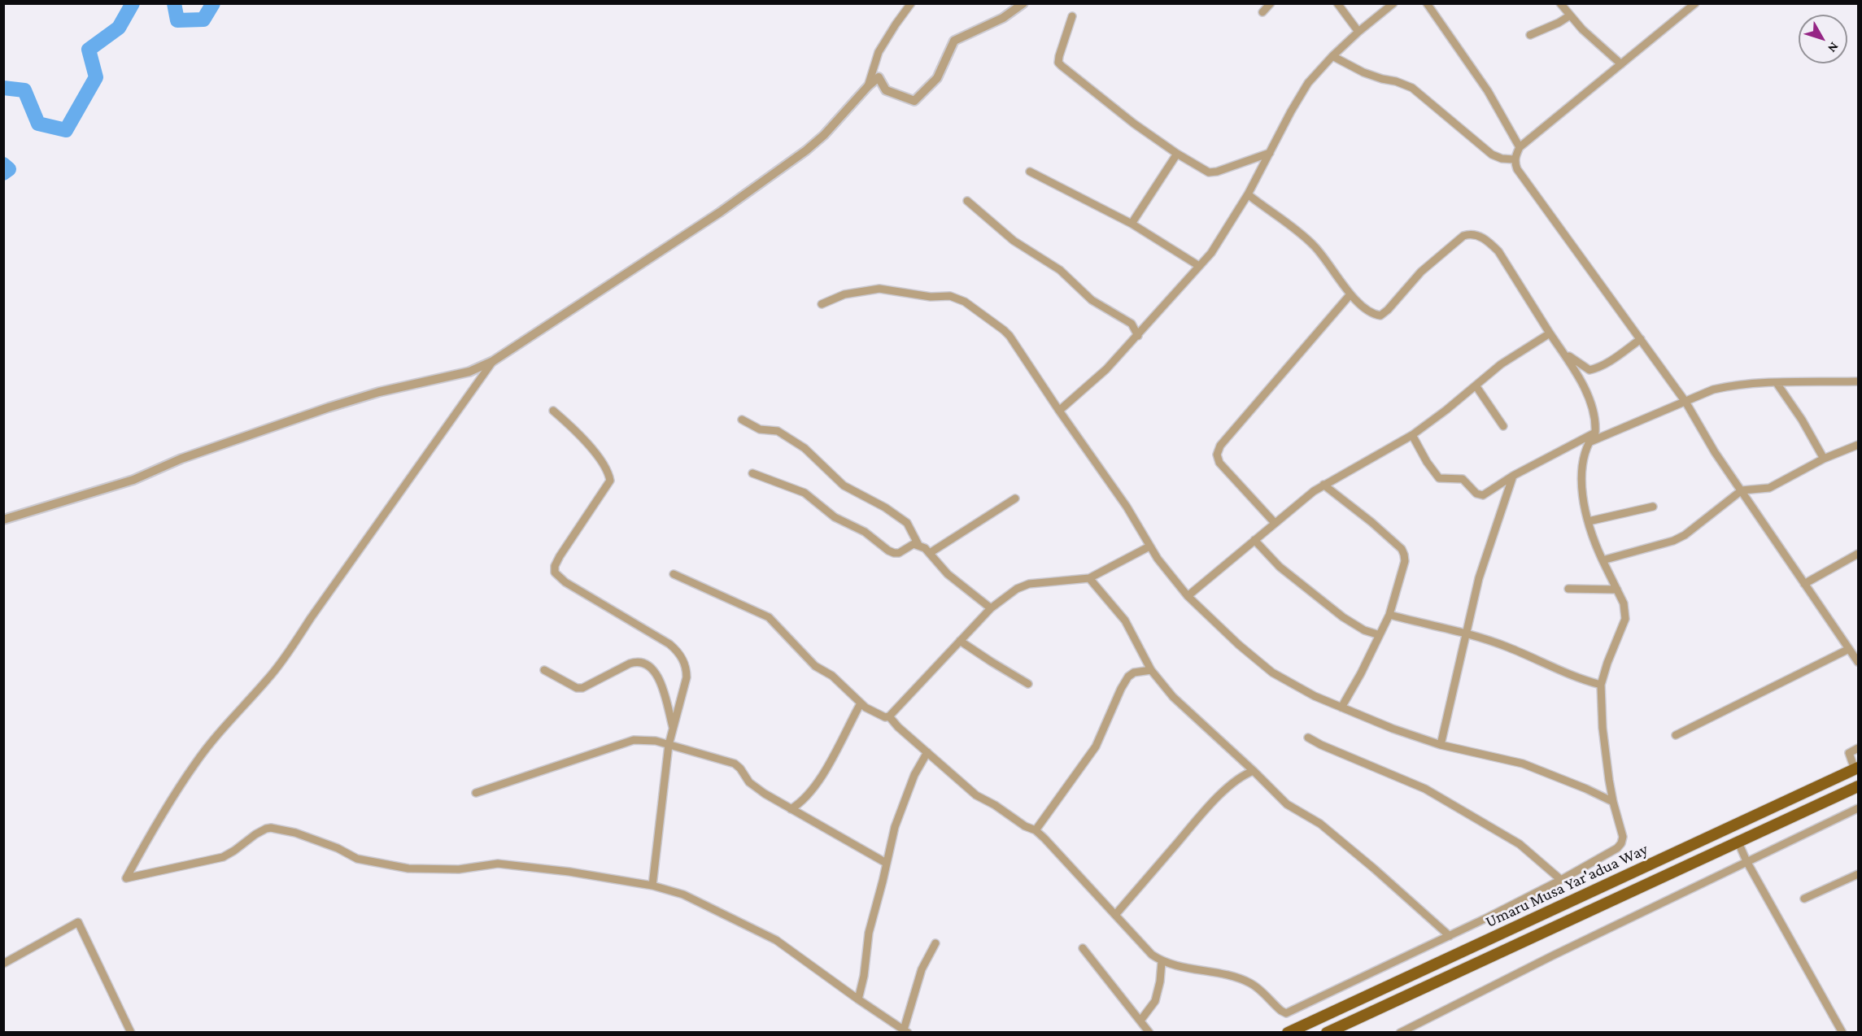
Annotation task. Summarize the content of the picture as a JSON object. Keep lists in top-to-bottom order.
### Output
{
  "streets": {
    "main road": ["Umaru Musa Yar'adua Way"]
  },
  "north": "bottom right"
}
